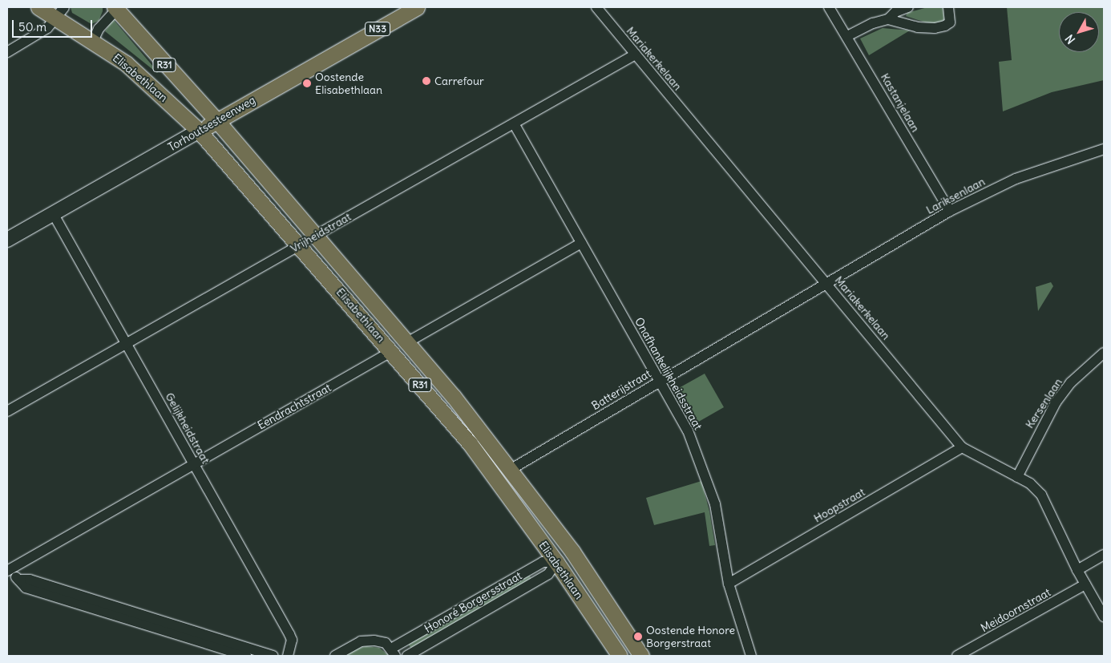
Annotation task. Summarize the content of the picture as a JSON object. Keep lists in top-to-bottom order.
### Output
{
  "streets": {
    "main road": [
      "N33",
      "R31",
      "Elisabethlaan",
      "Torhoutsesteenweg",
      "Vrijheidstraat",
      "Eendrachtstraat",
      "Honoré Borgersstraat"
    ],
    "street": [
      "Mariakerkelaan",
      "Kastanjelaan",
      "Lariksenlaan",
      "Onafhankelijkheidsstraat",
      "Batterijstraat",
      "Kersenlaan",
      "Gelijkheidstraat",
      "Hoopstraat",
      "Meidoornstraat"
    ]
  },
  "crossings": [
    ["Mariakerkelaan", "Lariksenlaan"],
    ["Mariakerkelaan", "Vrijheidstraat"],
    ["Mariakerkelaan", "Batterijstraat"],
    ["Mariakerkelaan", "Kersenlaan"],
    ["Mariakerkelaan", "Hoopstraat"],
    ["Mariakerkelaan", "Meidoornstraat"],
    ["Elisabethlaan", "Torhoutsesteenweg"],
    ["Elisabethlaan", "Vrijheidstraat"],
    ["Elisabethlaan", "Batterijstraat"],
    ["Elisabethlaan", "Eendrachtstraat"],
    ["Elisabethlaan", "Honoré Borgersstraat"],
    ["Kastanjelaan", "Lariksenlaan"],
    ["Torhoutsesteenweg", "Gelijkheidstraat"],
    ["Lariksenlaan", "Batterijstraat"],
    ["Vrijheidstraat", "Onafhankelijkheidsstraat"],
    ["Vrijheidstraat", "Gelijkheidstraat"],
    ["Onafhankelijkheidsstraat", "Batterijstraat"],
    ["Onafhankelijkheidsstraat", "Eendrachtstraat"],
    ["Onafhankelijkheidsstraat", "Hoopstraat"],
    ["Eendrachtstraat", "Gelijkheidstraat"]
  ],
  "places": ["Carrefour", "Oostende Elisabethlaan", "Oostende Honore Borgerstraat"],
  "scale_bar": "50 m",
  "north": "bottom left"
}
